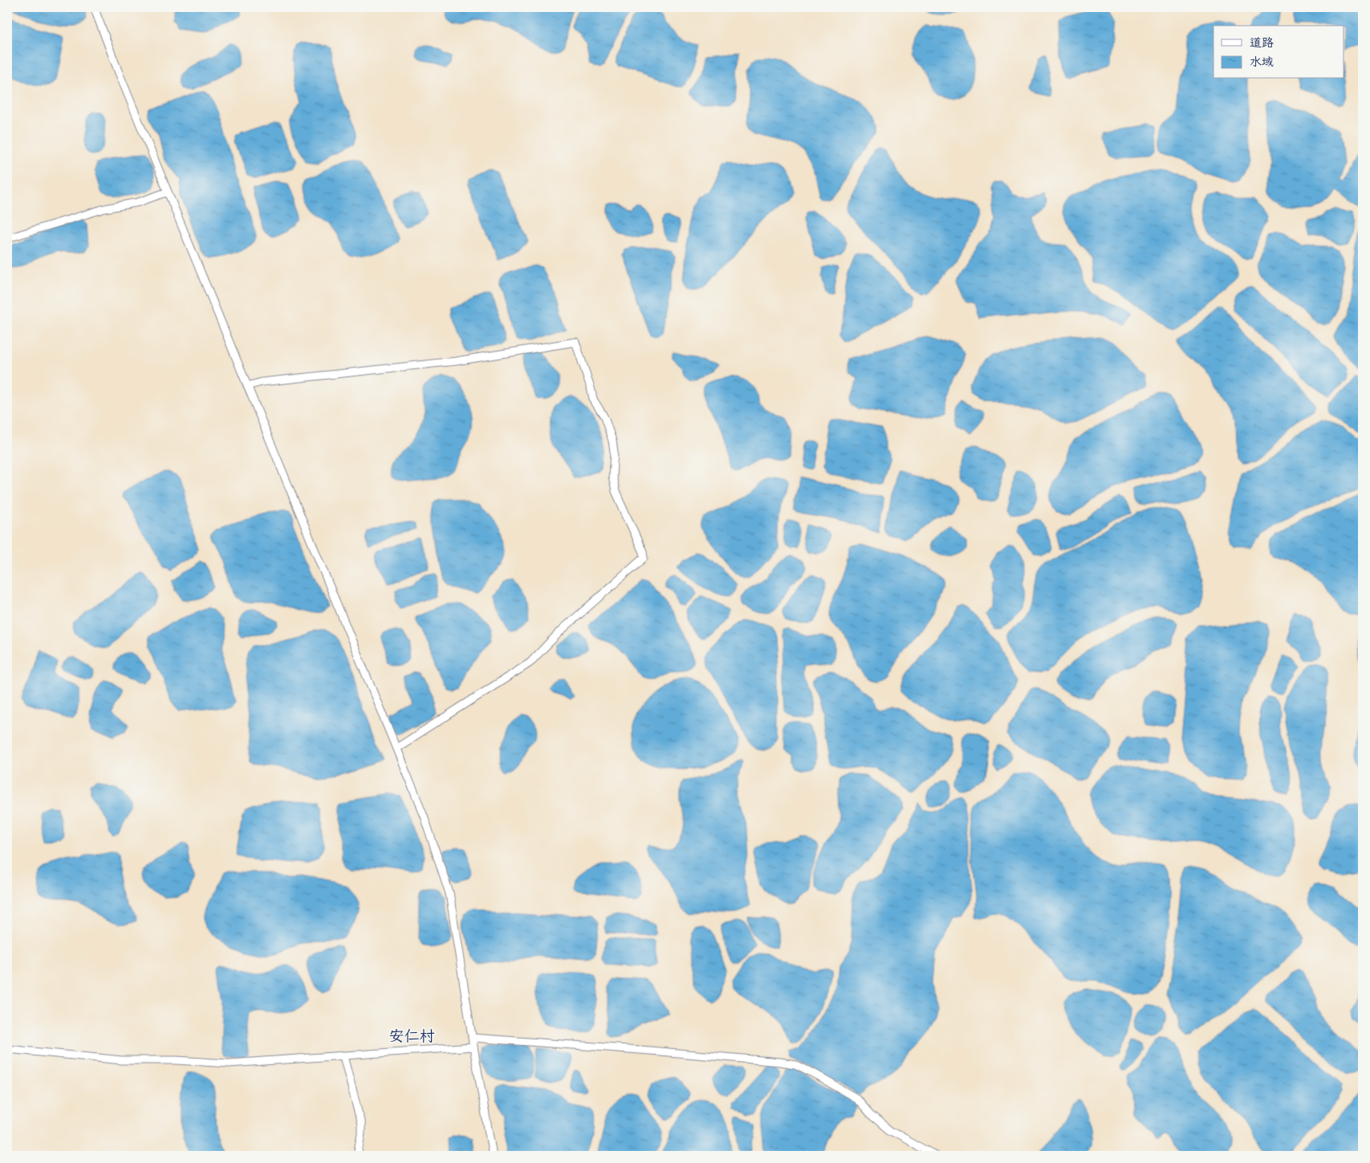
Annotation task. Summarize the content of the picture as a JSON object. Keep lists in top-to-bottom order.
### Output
{
  "districts": ["安仁村"],
  "legend": ["道路", "水域"]
}
